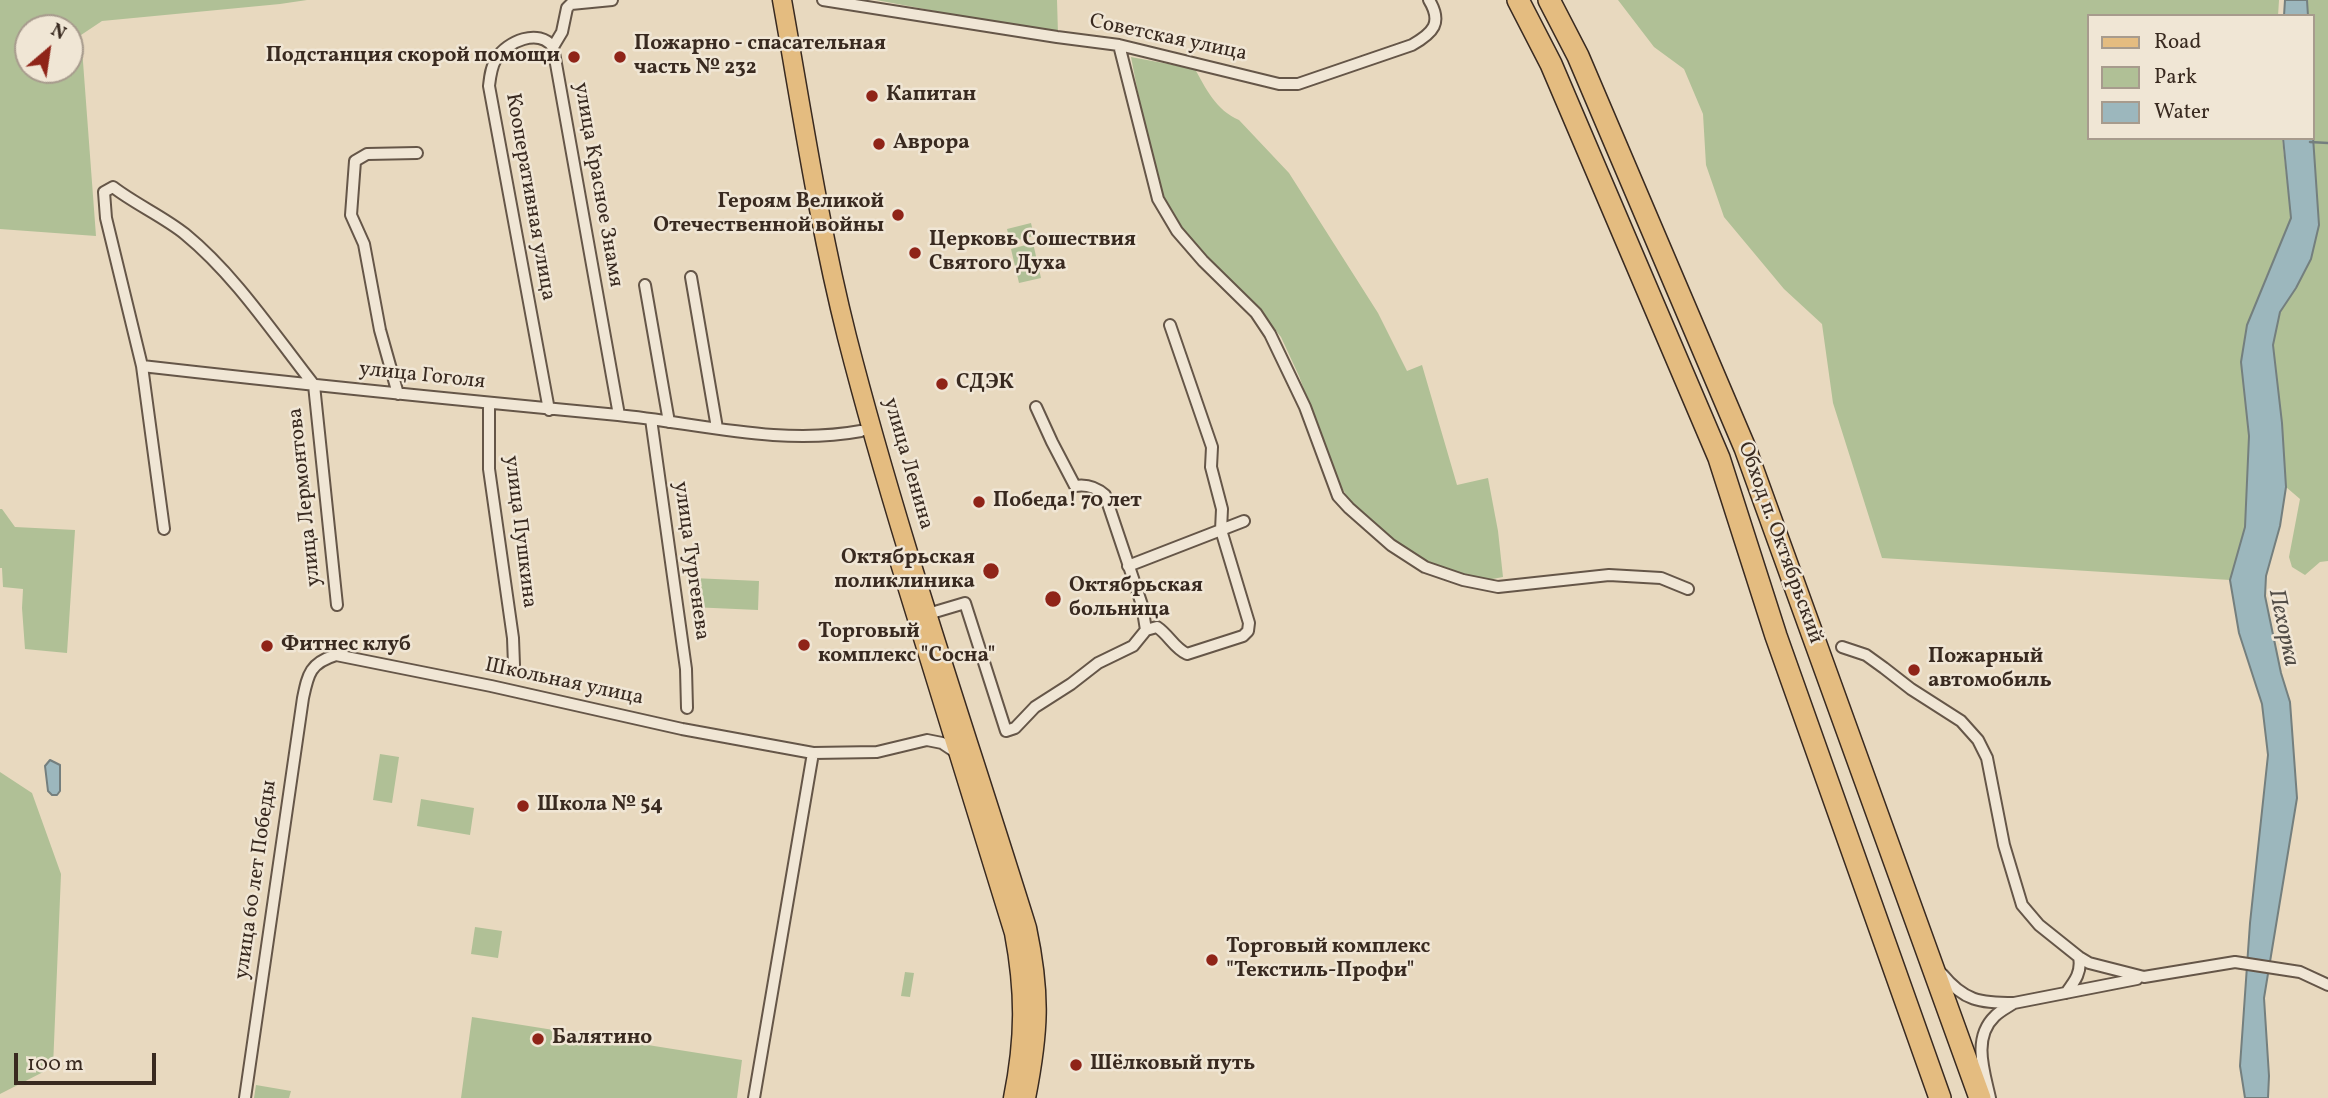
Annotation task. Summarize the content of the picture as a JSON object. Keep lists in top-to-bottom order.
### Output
{
  "streets": {
    "highway": ["Обход п. Октябрьский"],
    "main road": ["улица Ленина"],
    "street": [
      "Советская улица",
      "улица Красное Знамя",
      "Кооперативная улица",
      "улица Гоголя",
      "улица Лермонтова",
      "улица Пушкина",
      "улица Тургенева",
      "Школьная улица",
      "улица 60 лет Победы"
    ]
  },
  "crossings": [
    ["улица Красное Знамя", "Кооперативная улица"],
    ["улица Красное Знамя", "улица Гоголя"],
    ["Кооперативная улица", "улица Гоголя"],
    ["улица Гоголя", "улица Ленина"],
    ["улица Гоголя", "улица Лермонтова"],
    ["улица Гоголя", "улица Пушкина"],
    ["улица Гоголя", "улица Тургенева"],
    ["Школьная улица", "улица 60 лет Победы"]
  ],
  "water": ["Пехорка"],
  "places": [
    "Подстанция скорой помощи",
    "Пожарно - спасательная часть № 232",
    "Капитан",
    "Аврора",
    "Героям Великой Отечественной войны",
    "Церковь Сошествия Святого Духа",
    "СДЭК",
    "Победа! 70 лет",
    "Октябрьская поликлиника",
    "Октябрьская больница",
    "Торговый комплекс \"Сосна\"",
    "Фитнес клуб",
    "Пожарный автомобиль",
    "Школа № 54",
    "Торговый комплекс \"Текстиль-Профи\"",
    "Балятино",
    "Шёлковый путь"
  ],
  "legend": ["Road", "Park", "Water"],
  "scale_bar": "100 m",
  "north": "top right"
}
